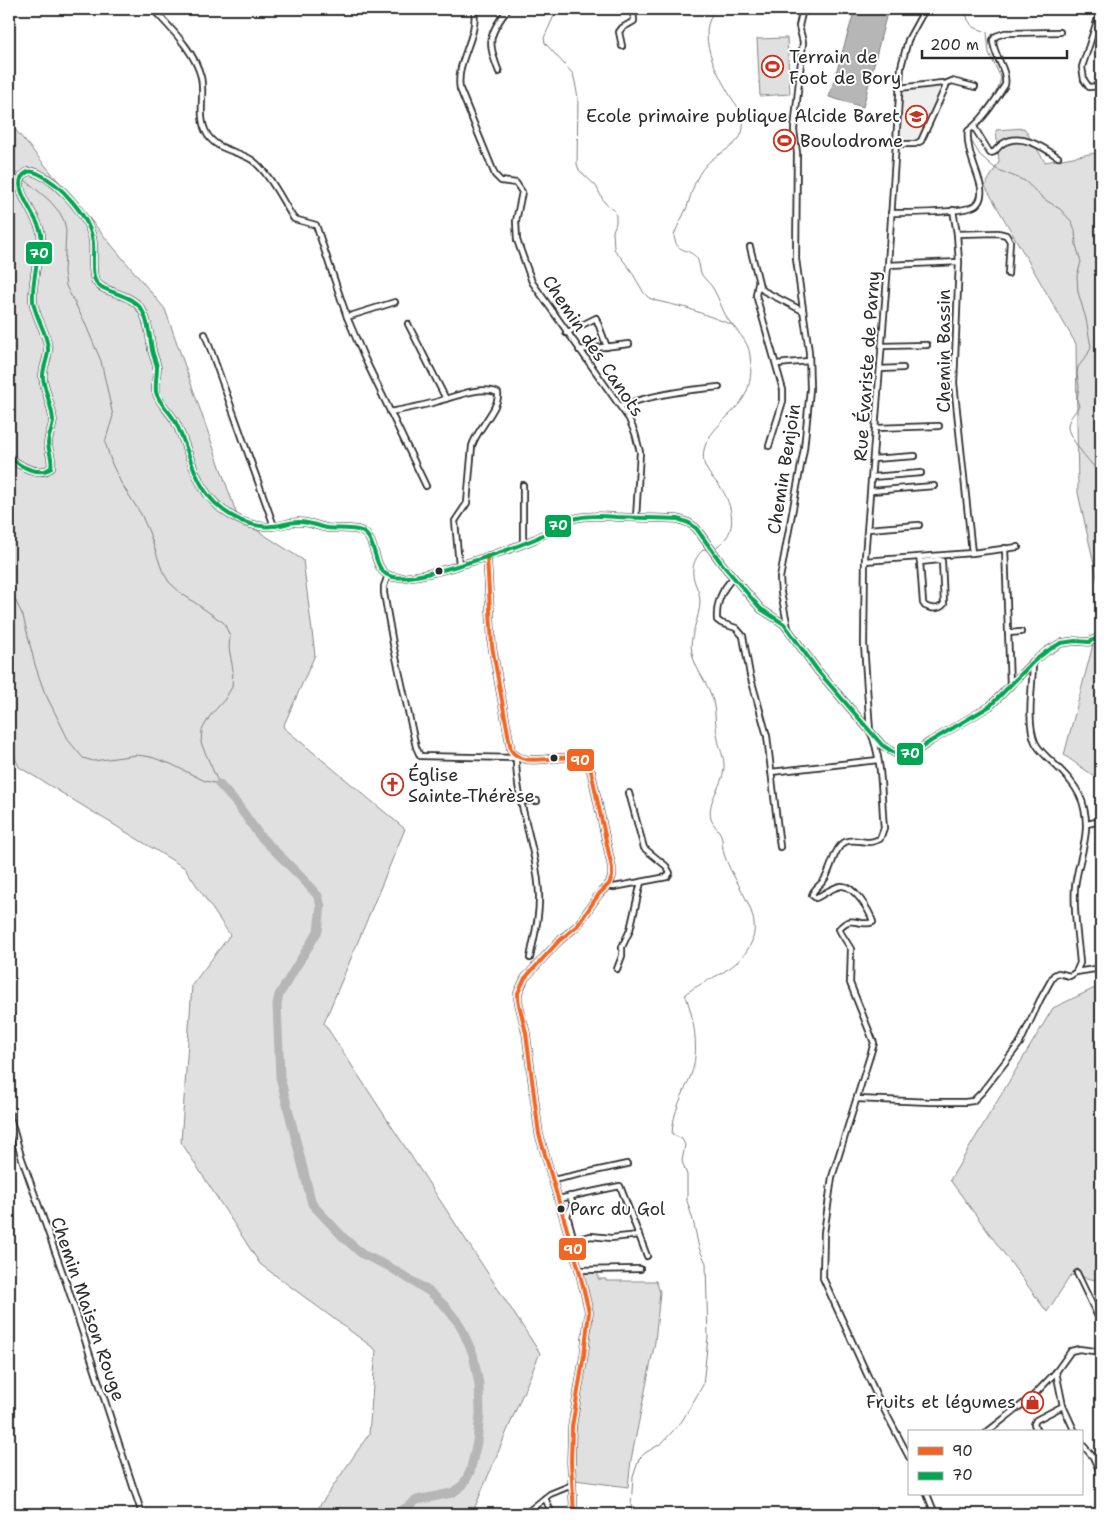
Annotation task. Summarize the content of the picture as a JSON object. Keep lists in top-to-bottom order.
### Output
{
  "streets": {
    "street": [
      "Chemin des Canots",
      "Chemin Bassin",
      "Rue Évariste de Parny",
      "Chemin Benjoin",
      "Chemin Maison Rouge"
    ]
  },
  "places": {
    "sports": ["Terrain de Foot de Bory", "Boulodrome"],
    "school or university": ["Ecole primaire publique Alcide Baret"],
    "church": ["Église Sainte-Thérèse"],
    "other": ["Parc du Gol"],
    "shop": ["Fruits et légumes"]
  },
  "lines": ["transit line 70", "transit line 90"],
  "legend": ["90", "70"],
  "scale_bar": "200 m"
}
